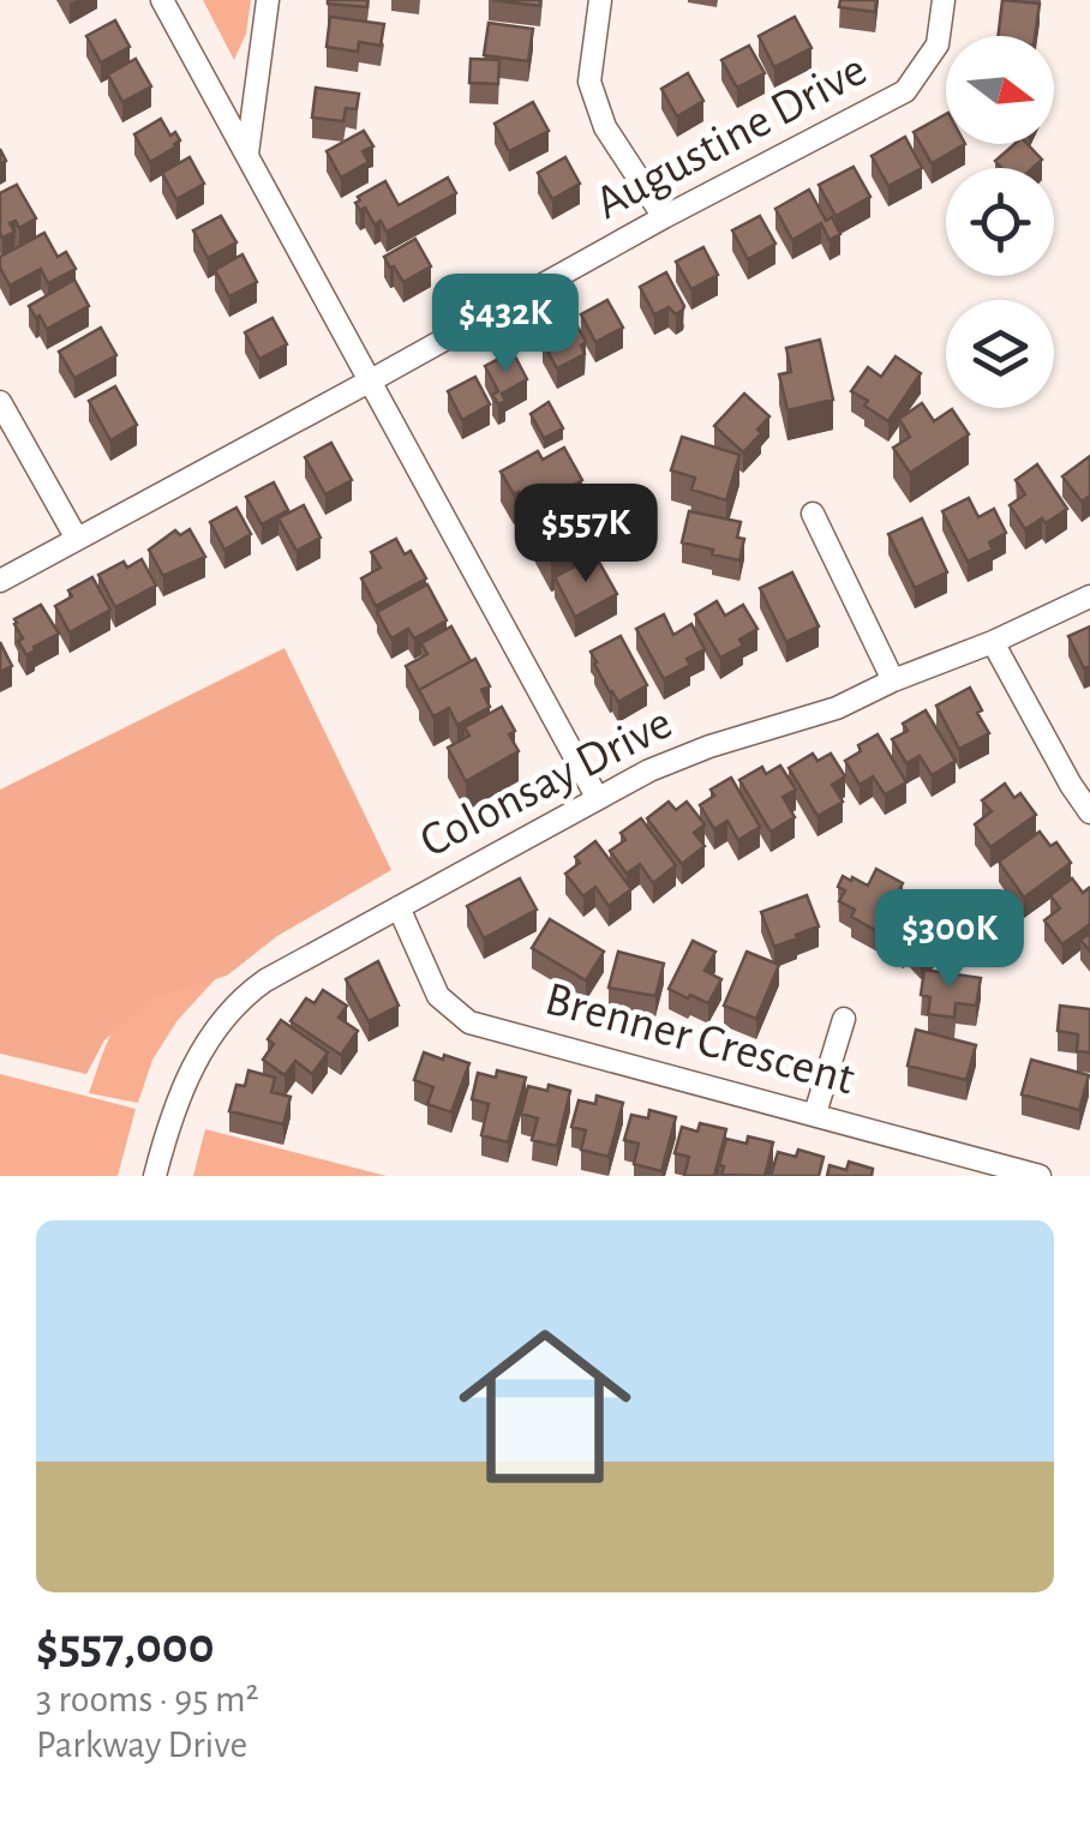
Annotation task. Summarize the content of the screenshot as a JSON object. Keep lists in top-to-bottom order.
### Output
{
  "streets": {
    "street": ["Augustine Drive", "Colonsay Drive", "Brenner Crescent"]
  },
  "crossings": [
    ["Colonsay Drive", "Brenner Crescent"]
  ],
  "north": "right",
  "page": {
    "price": ["$432K", "$557K", "$300K"],
    "list": [
      {
        "name": "$557,000",
        "note": "3 rooms · 95 m² · Parkway Drive"
      }
    ]
  }
}
